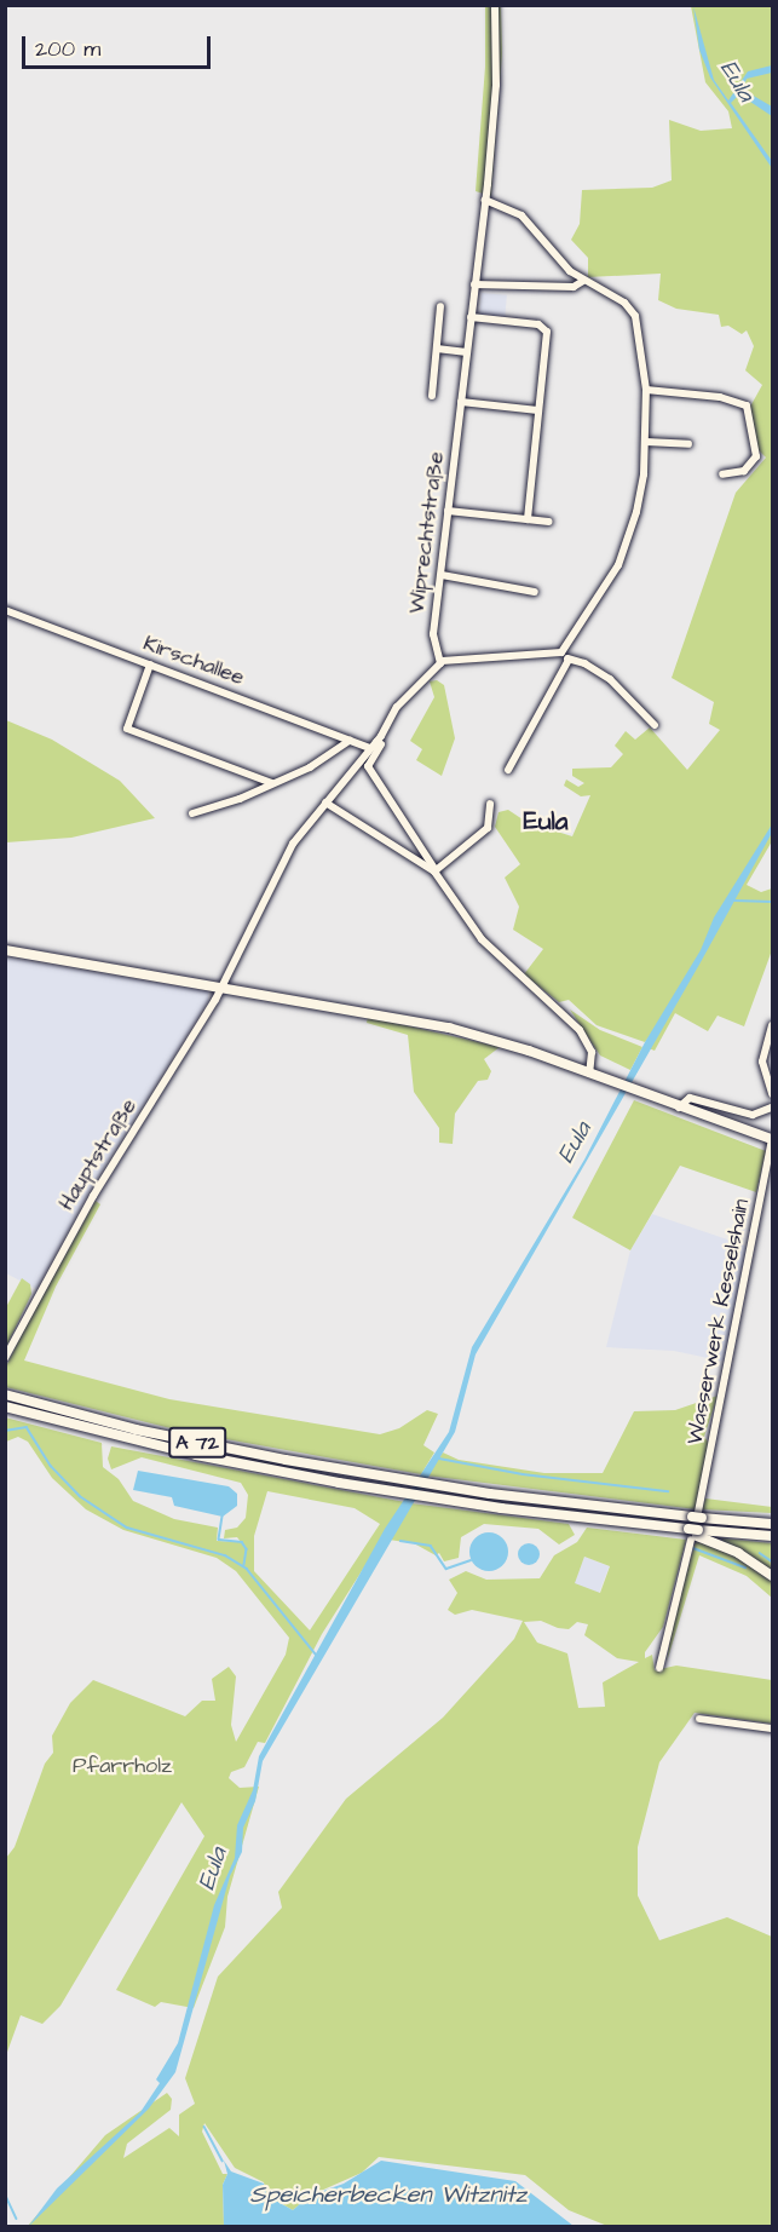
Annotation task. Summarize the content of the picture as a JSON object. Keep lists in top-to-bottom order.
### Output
{
  "streets": {
    "highway": ["A 72"],
    "street": [
      "Wiprechtstraße",
      "Kirschallee",
      "Hauptstraße",
      "Wasserwerk Kesselshain"
    ]
  },
  "crossings": [
    ["Wasserwerk Kesselshain", "A 72"]
  ],
  "districts": ["Eula"],
  "water": ["Eula", "Speicherbecken Witznitz"],
  "parks": ["Pfarrholz"],
  "scale_bar": "200 m"
}
